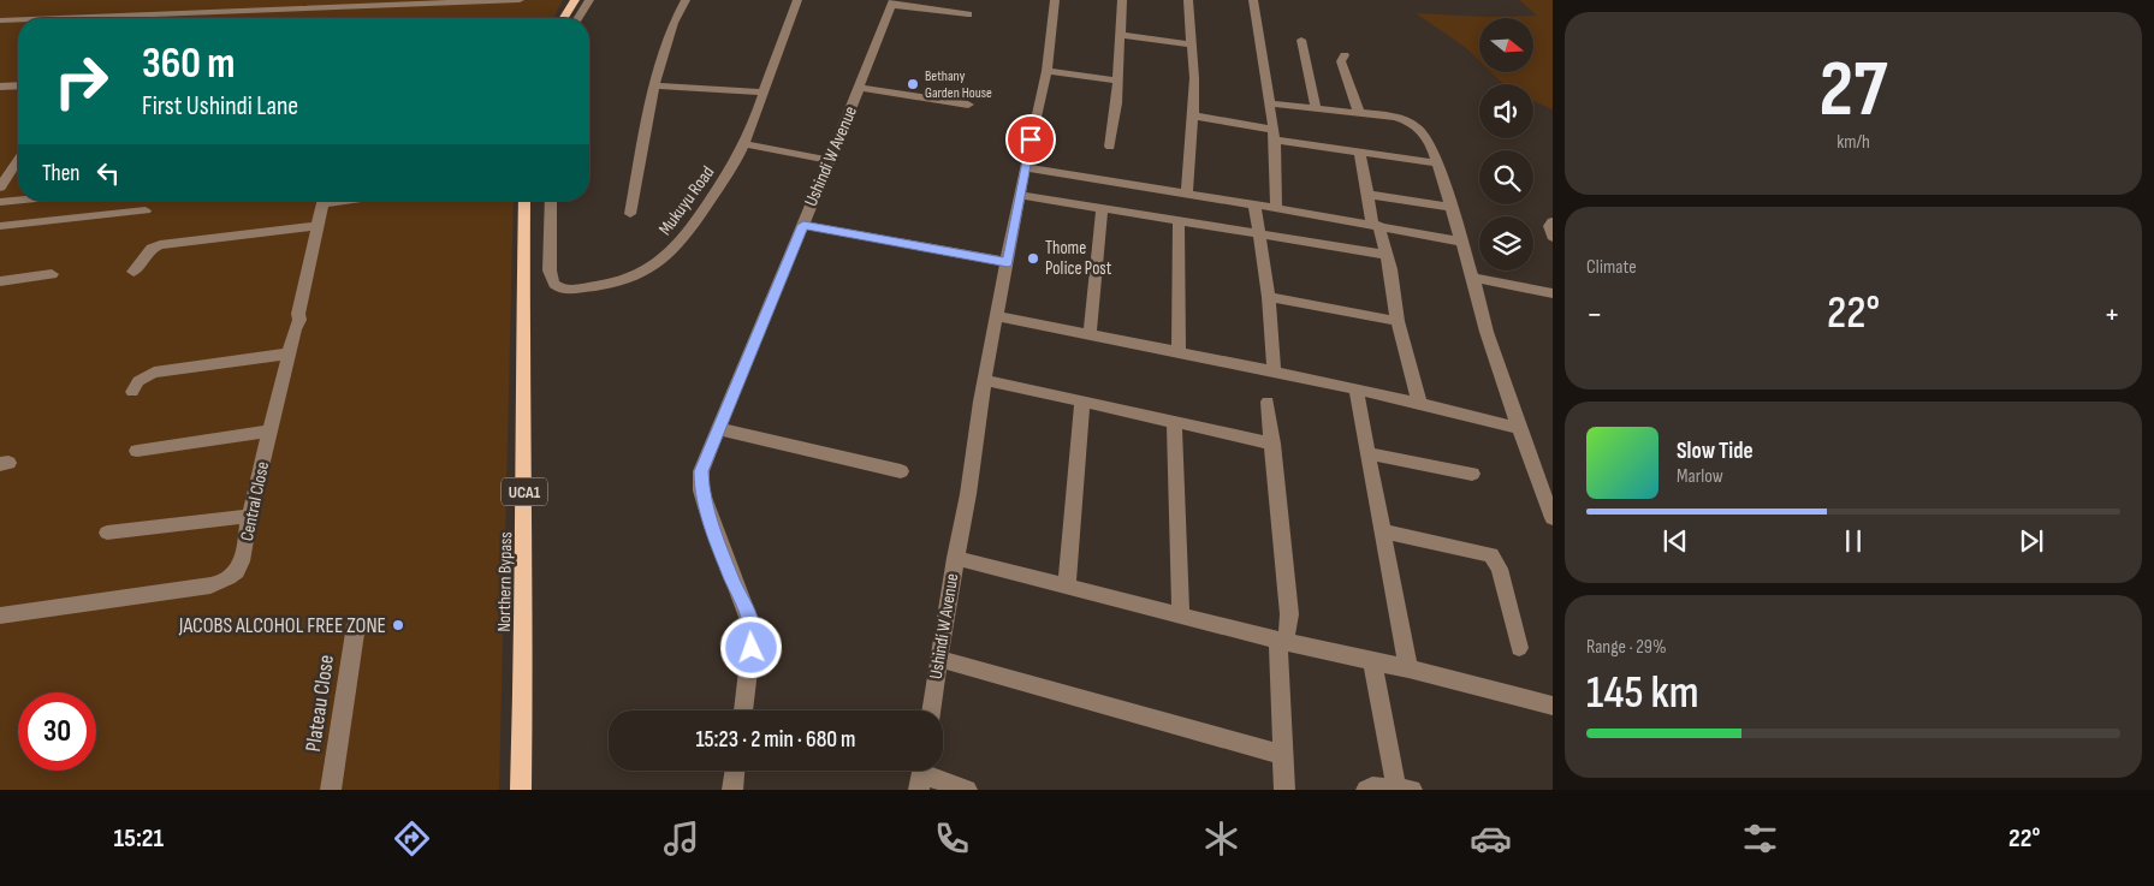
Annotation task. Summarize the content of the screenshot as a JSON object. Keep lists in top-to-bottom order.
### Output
{
  "streets": {
    "main road": ["UCA1", "Northern Bypass"],
    "street": [
      "Ushindi W Avenue",
      "Mukuyu Road",
      "Central Close",
      "Plateau Close"
    ]
  },
  "places": ["Bethany Garden House", "Thome Police Post", "JACOBS ALCOHOL FREE ZONE"],
  "north": "right",
  "page": {
    "tile": [
      ["27", "km/h"],
      "Climate",
      ["Range · 29%", "145 km"]
    ],
    "turn": ["360 m", "First Ushindi Lane"],
    "then": "Then",
    "heat": ["−", "22°", "+"],
    "song": ["Slow Tide", "Marlow"],
    "limit": "30",
    "trip": "15:23 · 2 min · 680 m",
    "tabs": ["15:21", "22°"]
  }
}
